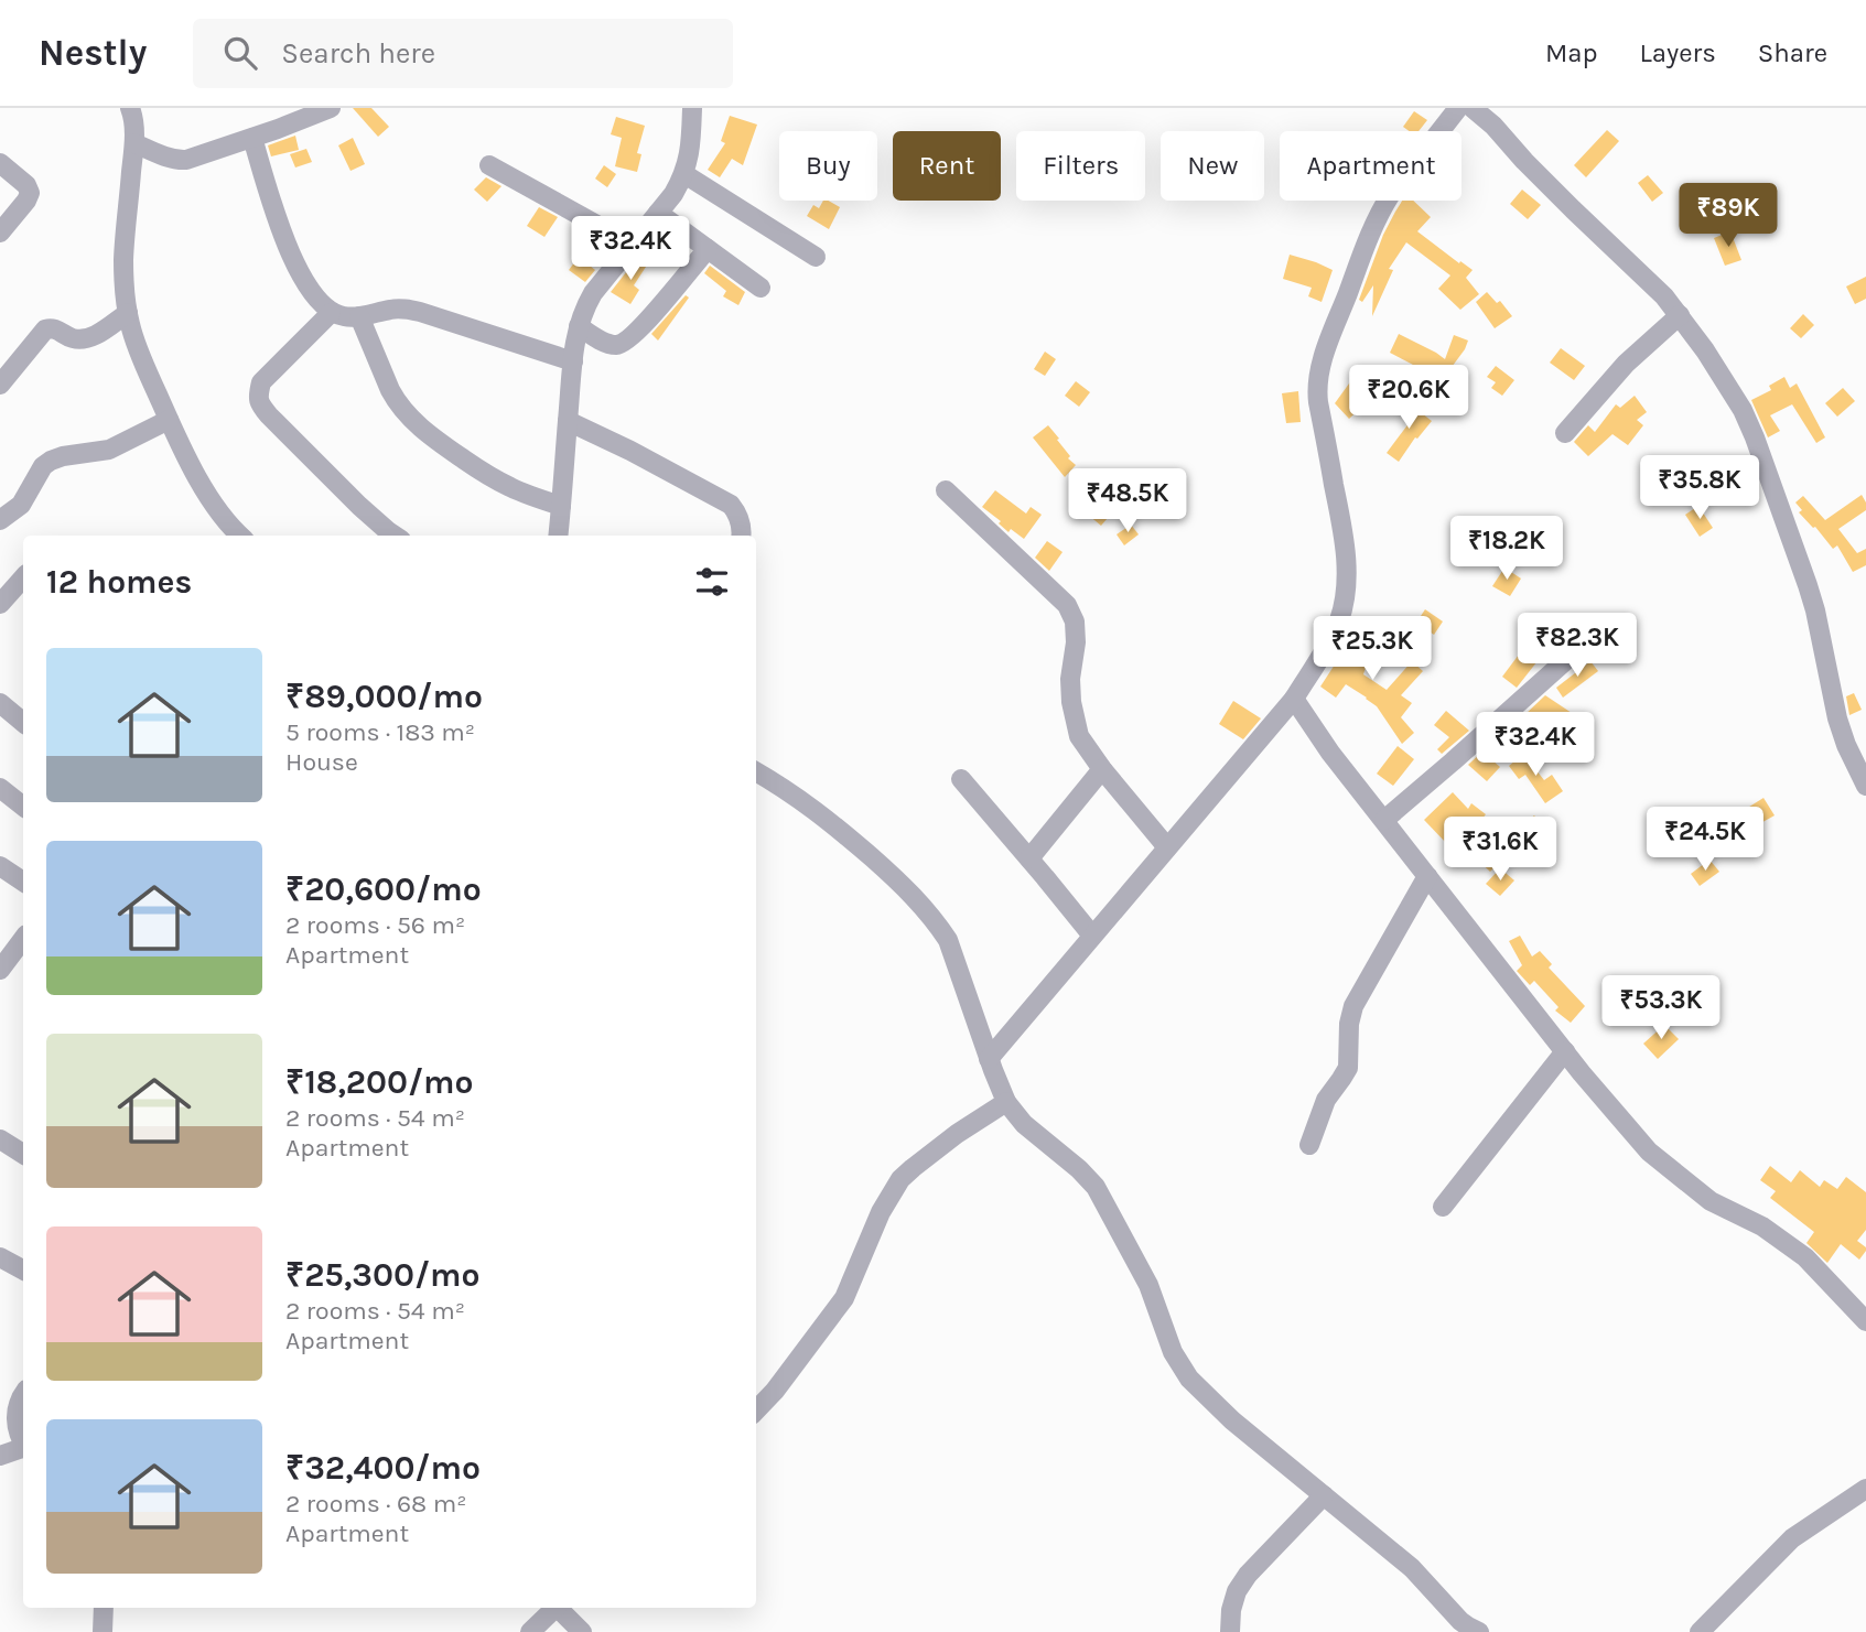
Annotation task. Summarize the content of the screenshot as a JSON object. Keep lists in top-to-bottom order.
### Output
{
  "page": {
    "header": "Nestly",
    "search": "Search here",
    "nav": ["Map", "Layers", "Share"],
    "chip": [
      "Buy",
      "Rent",
      "Filters",
      "New",
      "Apartment"
    ],
    "price": [
      "₹89K",
      "₹32.4K",
      "₹20.6K",
      "₹35.8K",
      "₹48.5K",
      "₹18.2K",
      "₹82.3K",
      "₹25.3K",
      "₹32.4K",
      "₹24.5K",
      "₹31.6K",
      "₹53.3K"
    ],
    "heading": "12 homes",
    "list": [
      {
        "name": "₹89,000/mo",
        "note": "5 rooms · 183 m² · House"
      },
      {
        "name": "₹20,600/mo",
        "note": "2 rooms · 56 m² · Apartment"
      },
      {
        "name": "₹18,200/mo",
        "note": "2 rooms · 54 m² · Apartment"
      },
      {
        "name": "₹25,300/mo",
        "note": "2 rooms · 54 m² · Apartment"
      },
      {
        "name": "₹32,400/mo",
        "note": "2 rooms · 68 m² · Apartment"
      }
    ]
  }
}
